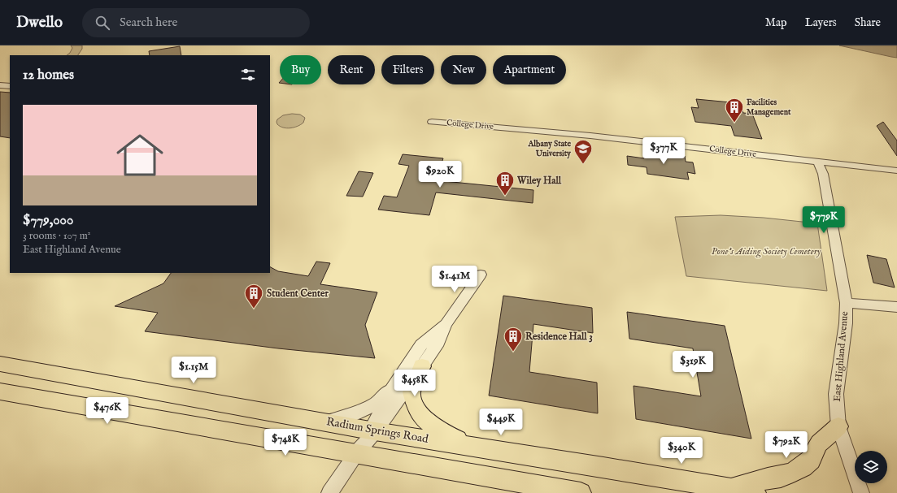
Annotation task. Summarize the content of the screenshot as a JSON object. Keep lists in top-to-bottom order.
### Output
{
  "streets": {
    "main road": ["Radium Springs Road"],
    "street": ["College Drive", "East Highland Avenue"]
  },
  "crossings": [
    ["College Drive", "East Highland Avenue"]
  ],
  "parks": ["Pone's Aiding Society Cemetery"],
  "places": {
    "building": [
      "Facilities Management",
      "Wiley Hall",
      "Student Center",
      "Residence Hall 3"
    ],
    "school or university": ["Albany State University"]
  },
  "page": {
    "header": "Dwello",
    "search": "Search here",
    "nav": ["Map", "Layers", "Share"],
    "chip": [
      "Buy",
      "Rent",
      "Filters",
      "New",
      "Apartment"
    ],
    "heading": "12 homes",
    "list": [
      {
        "name": "$779,000",
        "note": "3 rooms · 107 m² · East Highland Avenue"
      }
    ],
    "price": [
      "$377K",
      "$920K",
      "$779K",
      "$1.41M",
      "$319K",
      "$1.15M",
      "$458K",
      "$476K",
      "$449K",
      "$748K",
      "$792K",
      "$340K"
    ]
  }
}
